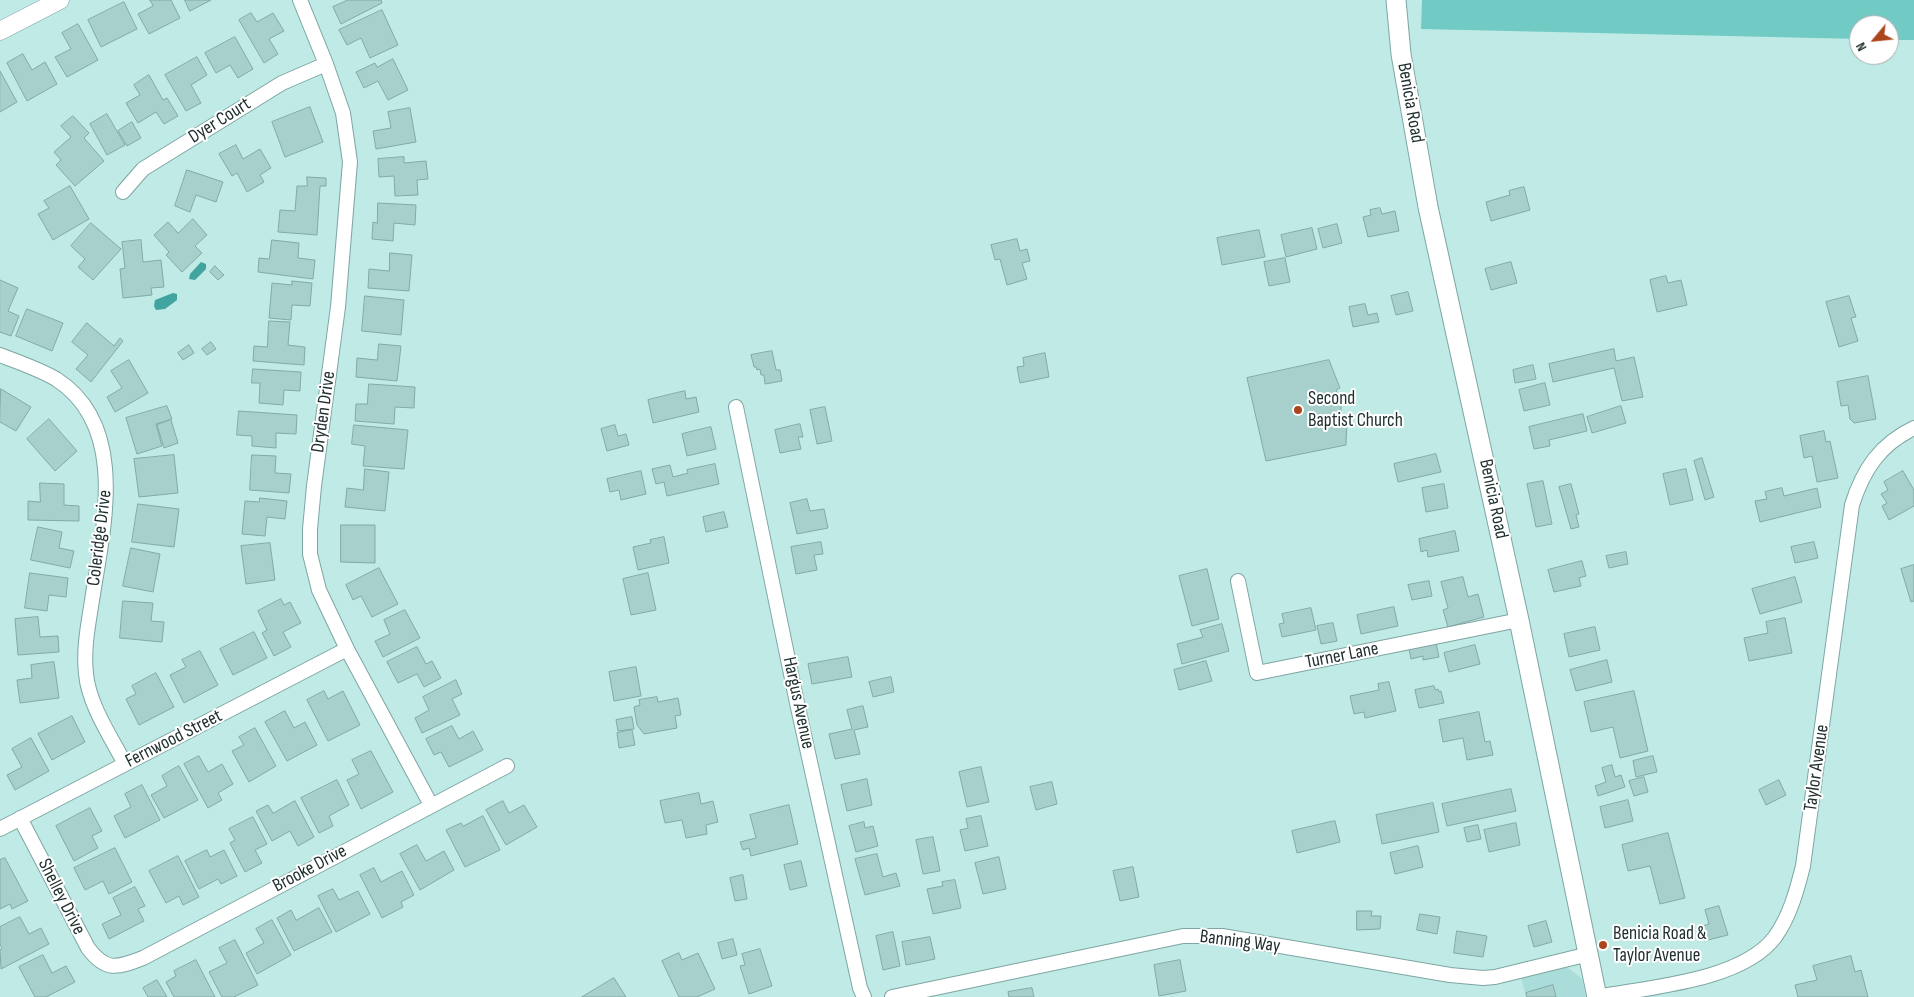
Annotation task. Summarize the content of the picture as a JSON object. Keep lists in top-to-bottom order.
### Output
{
  "streets": {
    "main road": ["Benicia Road"],
    "street": [
      "Dyer Court",
      "Dryden Drive",
      "Coleridge Drive",
      "Turner Lane",
      "Hargus Avenue",
      "Fernwood Street",
      "Taylor Avenue",
      "Brooke Drive",
      "Shelley Drive",
      "Banning Way"
    ]
  },
  "crossings": [
    ["Benicia Road", "Turner Lane"],
    ["Benicia Road", "Taylor Avenue"],
    ["Benicia Road", "Banning Way"],
    ["Dyer Court", "Dryden Drive"],
    ["Dryden Drive", "Fernwood Street"],
    ["Dryden Drive", "Brooke Drive"],
    ["Coleridge Drive", "Fernwood Street"],
    ["Fernwood Street", "Shelley Drive"],
    ["Brooke Drive", "Shelley Drive"]
  ],
  "places": ["Second Baptist Church", "Benicia Road & Taylor Avenue"],
  "north": "bottom left"
}
